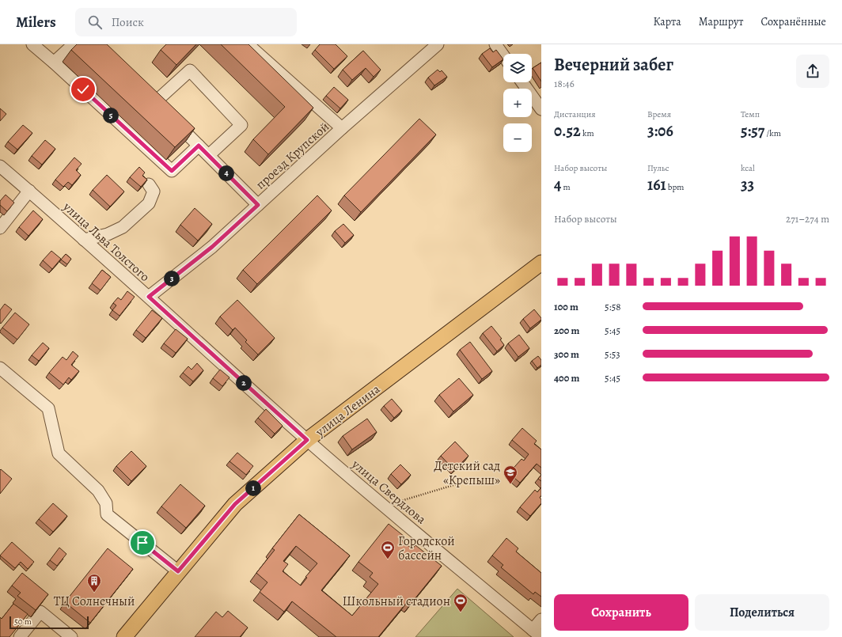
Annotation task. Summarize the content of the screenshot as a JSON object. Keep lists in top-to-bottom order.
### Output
{
  "streets": {
    "main road": ["улица Ленина"],
    "street": ["проезд Крупской", "улица Льва Толстого", "улица Свердлова"]
  },
  "crossings": [
    ["проезд Крупской", "улица Льва Толстого"],
    ["улица Льва Толстого", "улица Ленина"],
    ["улица Льва Толстого", "улица Свердлова"],
    ["улица Ленина", "улица Свердлова"]
  ],
  "places": {
    "school or university": ["Детский сад «Крепыш»"],
    "sports": ["Городской бассейн", "Школьный стадион"],
    "building": ["ТЦ Солнечный"]
  },
  "scale_bar": "50 m",
  "page": {
    "header": "Milers",
    "search": "Поиск",
    "nav": ["Карта", "Маршрут", "Сохранённые"],
    "heading": ["Вечерний забег", "18:46"],
    "map_buttons": ["+", "−"],
    "stats": [
      ["Дистанция", "0.52 km"],
      ["Время", "3:06"],
      ["Темп", "5:57 /km"],
      ["Набор высоты", "4 m"],
      ["Пульс", "161 bpm"],
      ["kcal", "33"]
    ],
    "pins": [
      "5",
      "4",
      "3",
      "2",
      "1"
    ],
    "chart": ["Набор высоты", "271–274 m"],
    "list": [
      {
        "name": "100 m",
        "note": "5:58"
      },
      {
        "name": "200 m",
        "note": "5:45"
      },
      {
        "name": "300 m",
        "note": "5:53"
      },
      {
        "name": "400 m",
        "note": "5:45"
      }
    ],
    "buttons": ["Сохранить", "Поделиться"],
    "scale": "50 m"
  }
}
